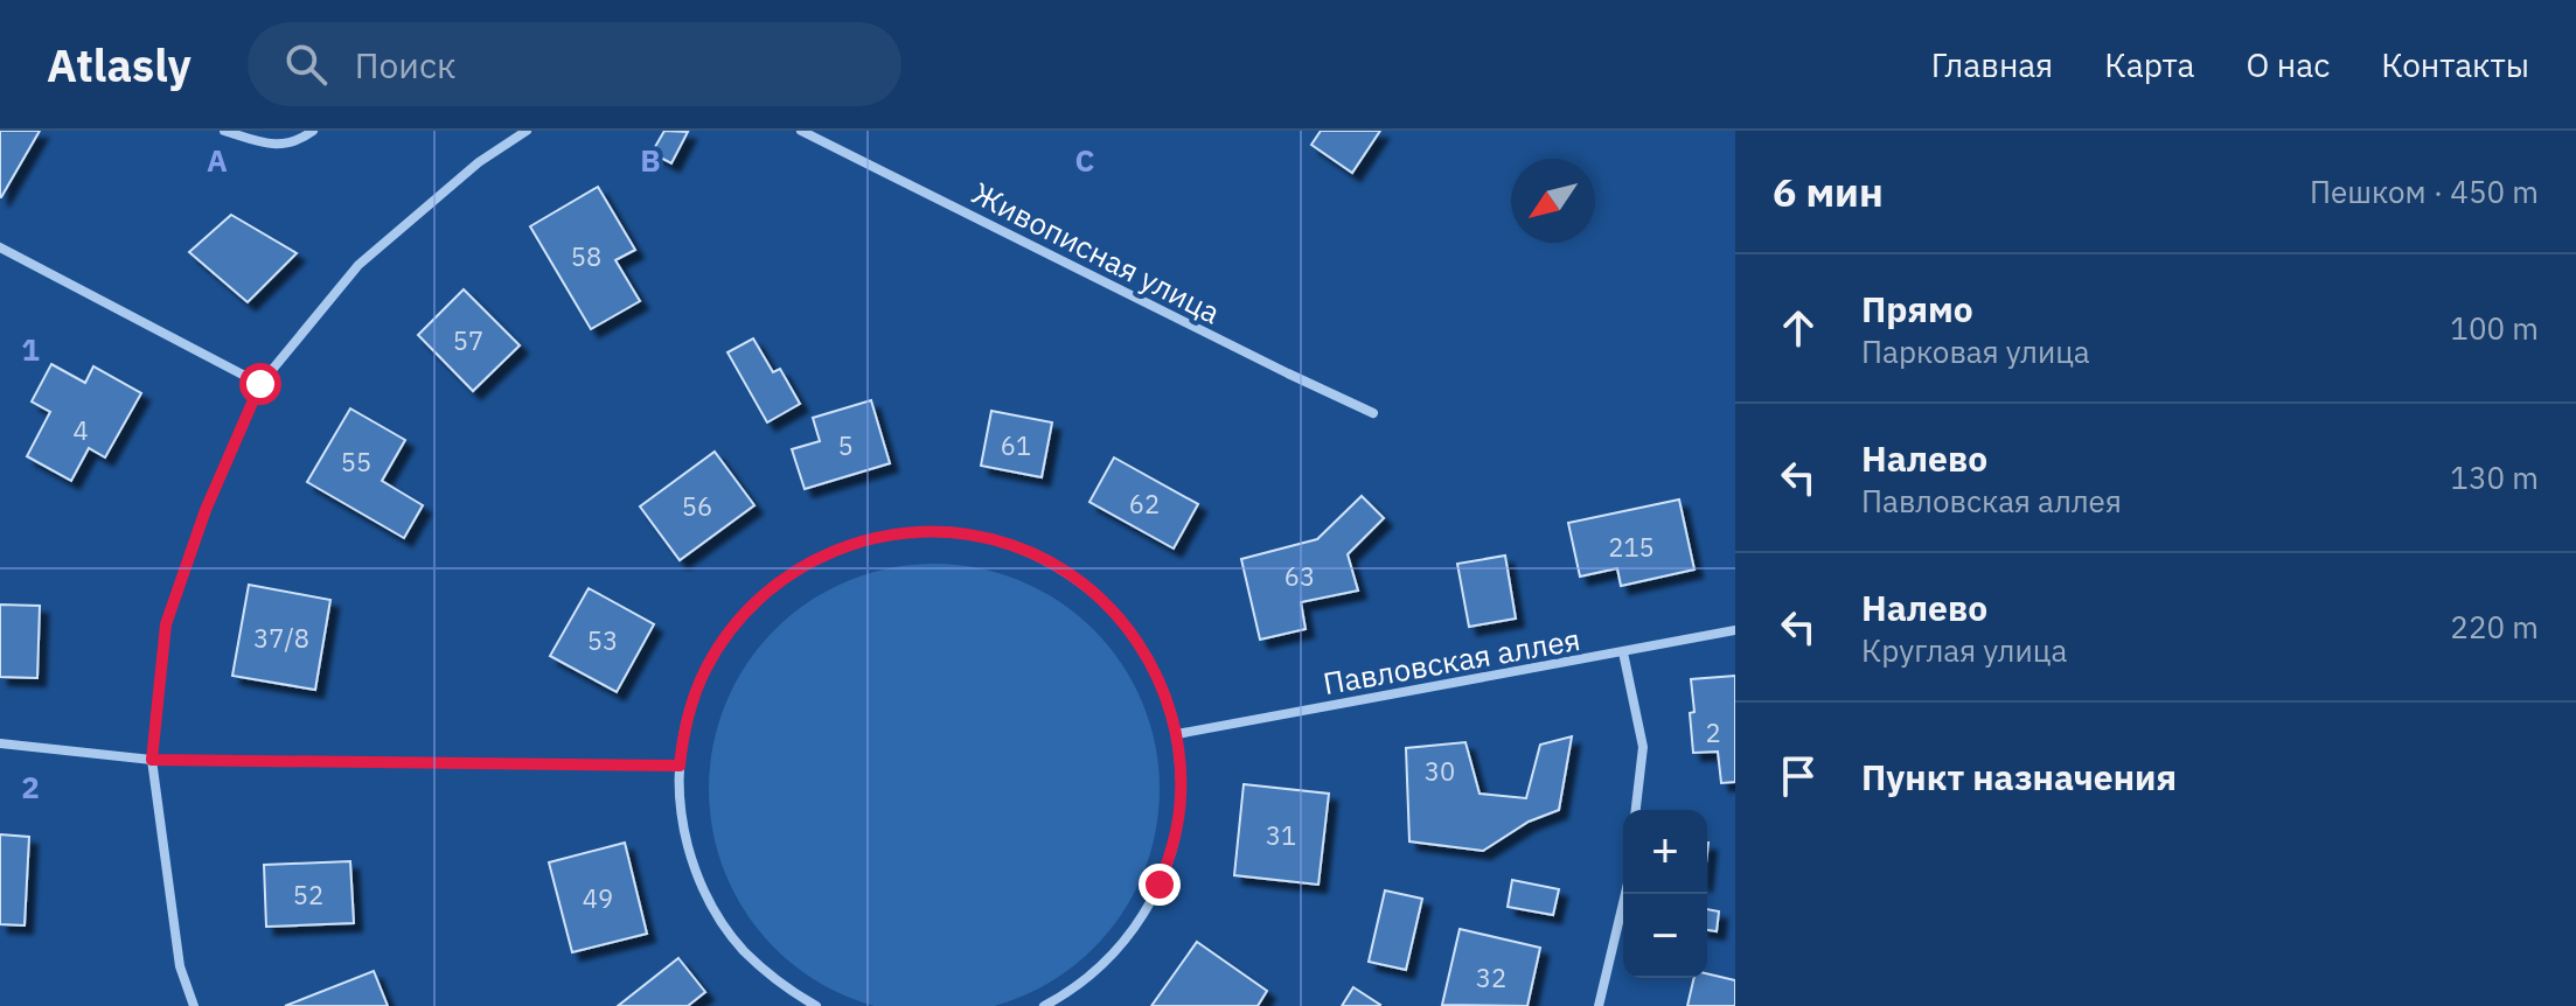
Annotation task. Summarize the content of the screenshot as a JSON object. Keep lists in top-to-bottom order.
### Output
{
  "streets": {
    "street": ["Живописная улица", "Павловская аллея"]
  },
  "house_numbers": [
    "58",
    "57",
    "4",
    "5",
    "61",
    "55",
    "62",
    "56",
    "215",
    "63",
    "37/8",
    "53",
    "2",
    "30",
    "31",
    "52",
    "49",
    "32"
  ],
  "north": "bottom left",
  "page": {
    "header": "Atlasly",
    "search": "Поиск",
    "nav": [
      "Главная",
      "Карта",
      "О нас",
      "Контакты"
    ],
    "heading": ["6 мин", "Пешком · 450 m"],
    "list": [
      ["Прямо", "Парковая улица", "100 m"],
      ["Налево", "Павловская аллея", "130 m"],
      ["Налево", "Круглая улица", "220 m"],
      "Пункт назначения"
    ],
    "map_buttons": ["+", "−"]
  },
  "grid": {
    "columns": ["A", "B", "C"],
    "rows": ["1", "2"]
  }
}
